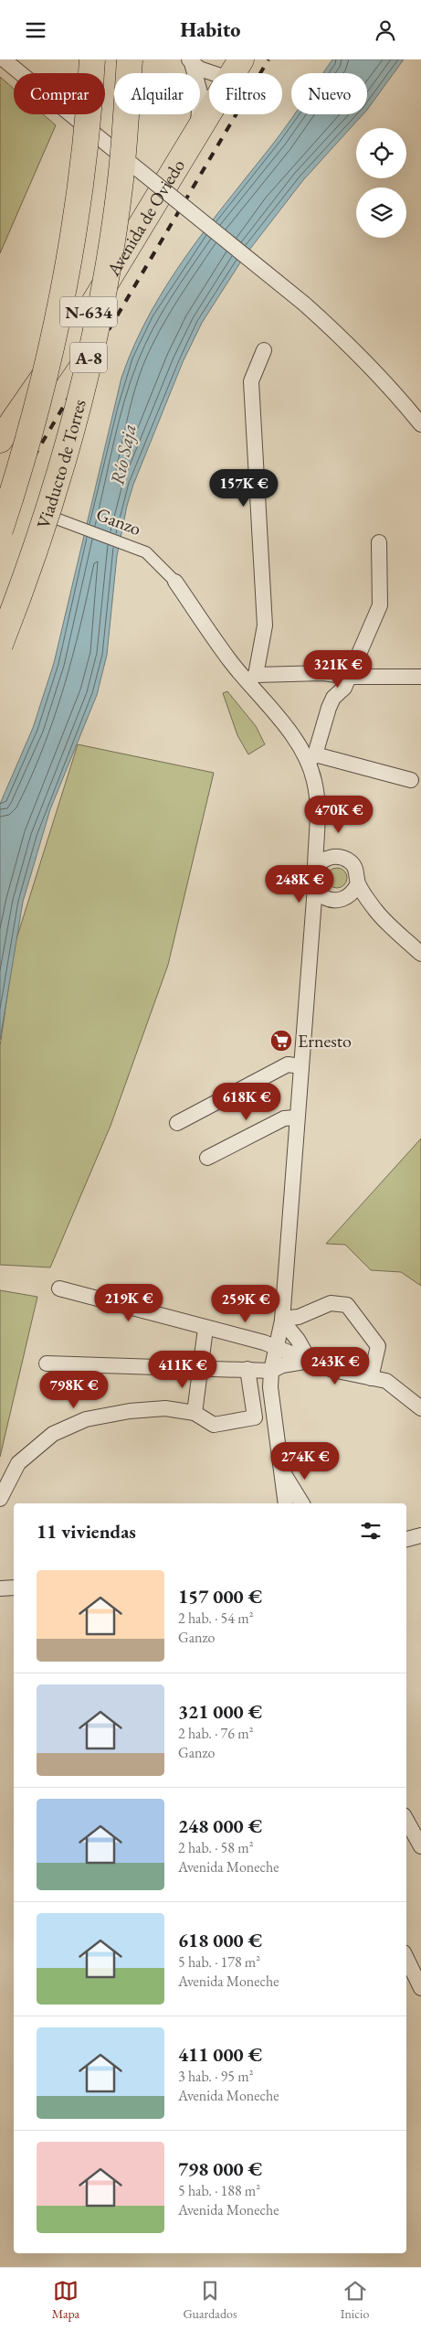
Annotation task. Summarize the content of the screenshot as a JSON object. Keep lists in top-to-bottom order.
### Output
{
  "streets": {
    "highway": [
      "Avenida de Oviedo",
      "N-634",
      "A-8",
      "Viaducto de Torres"
    ],
    "street": ["Ganzo"]
  },
  "water": ["Río Saja"],
  "places": {
    "supermarket": ["Ernesto"]
  },
  "page": {
    "header": "Habito",
    "chip": [
      "Comprar",
      "Alquilar",
      "Filtros",
      "Nuevo"
    ],
    "price": [
      "157K €",
      "321K €",
      "470K €",
      "248K €",
      "618K €",
      "219K €",
      "259K €",
      "243K €",
      "411K €",
      "798K €",
      "274K €"
    ],
    "heading": "11 viviendas",
    "list": [
      {
        "name": "157 000 €",
        "note": "2 hab. · 54 m² · Ganzo"
      },
      {
        "name": "321 000 €",
        "note": "2 hab. · 76 m² · Ganzo"
      },
      {
        "name": "248 000 €",
        "note": "2 hab. · 58 m² · Avenida Moneche"
      },
      {
        "name": "618 000 €",
        "note": "5 hab. · 178 m² · Avenida Moneche"
      },
      {
        "name": "411 000 €",
        "note": "3 hab. · 95 m² · Avenida Moneche"
      },
      {
        "name": "798 000 €",
        "note": "5 hab. · 188 m² · Avenida Moneche"
      }
    ],
    "tabs": ["Mapa", "Guardados", "Inicio"]
  }
}
